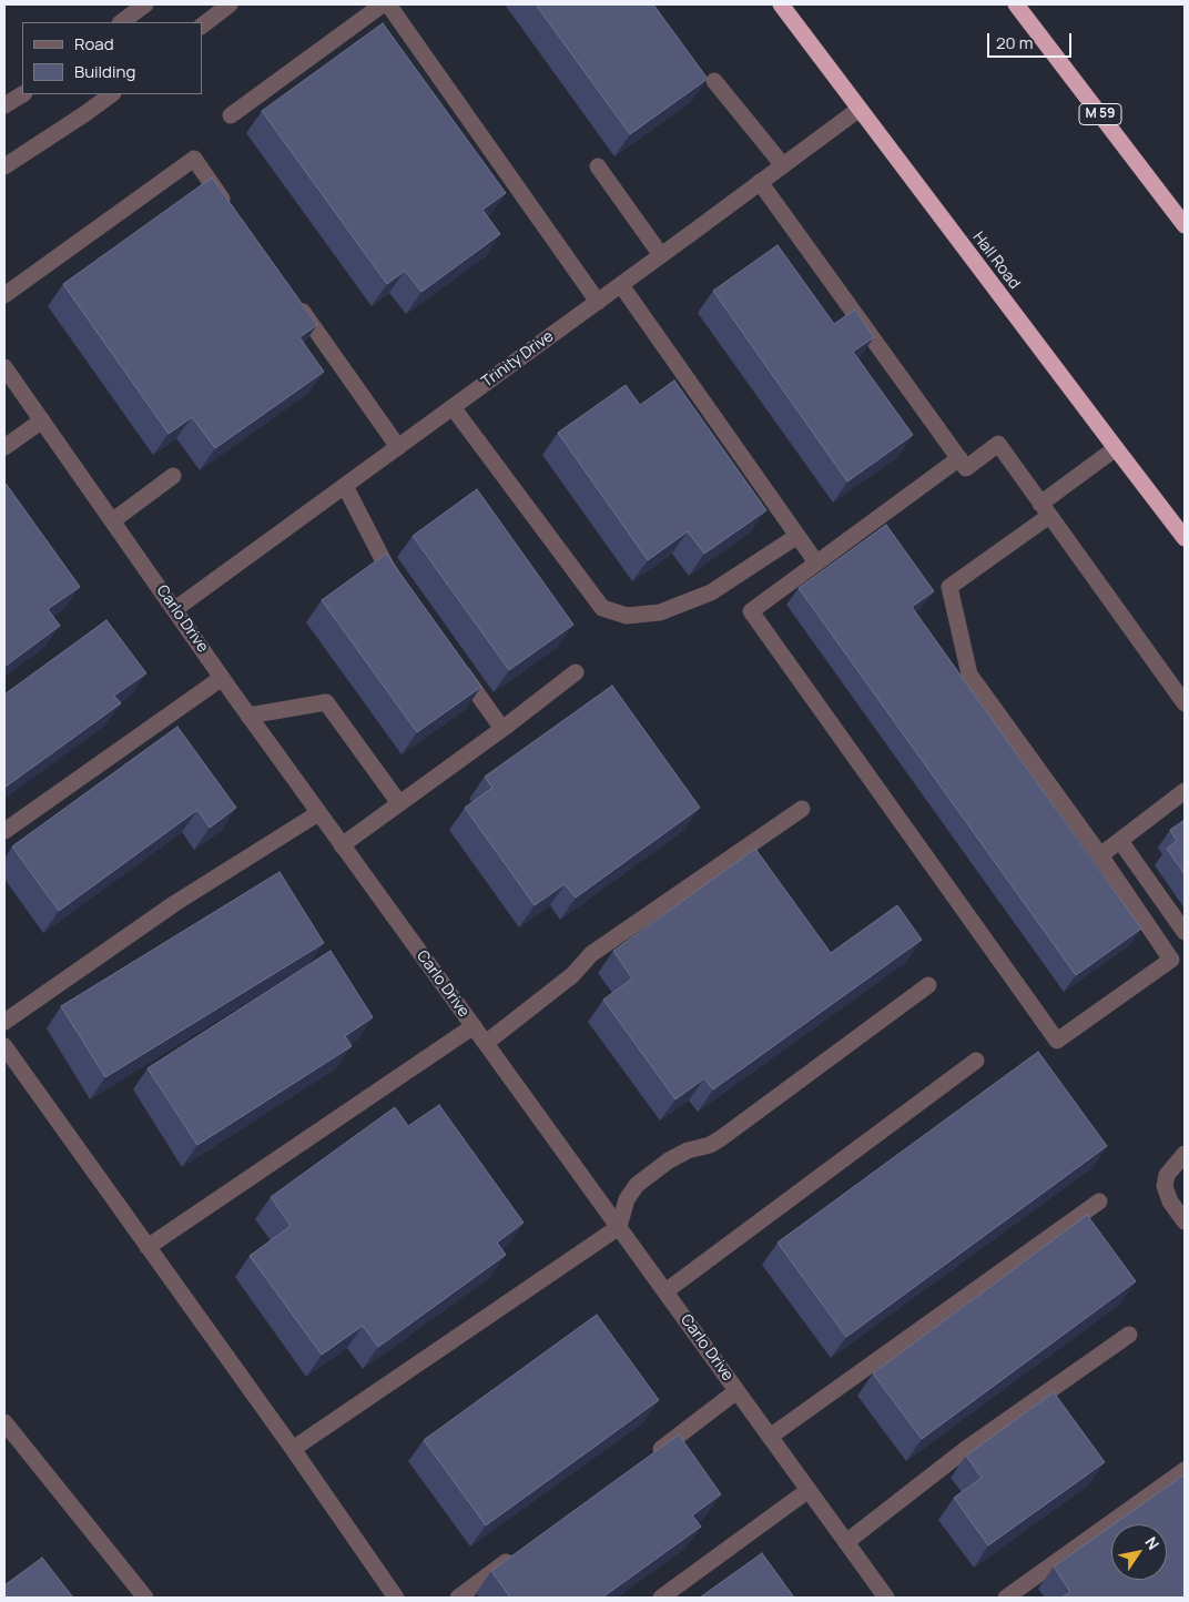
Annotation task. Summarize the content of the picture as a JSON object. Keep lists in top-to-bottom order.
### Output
{
  "streets": {
    "highway": ["M 59", "Hall Road"],
    "street": ["Trinity Drive", "Carlo Drive"]
  },
  "crossings": [
    ["Hall Road", "Trinity Drive"],
    ["Trinity Drive", "Carlo Drive"]
  ],
  "legend": ["Road", "Building"],
  "scale_bar": "20 m",
  "north": "top right"
}
